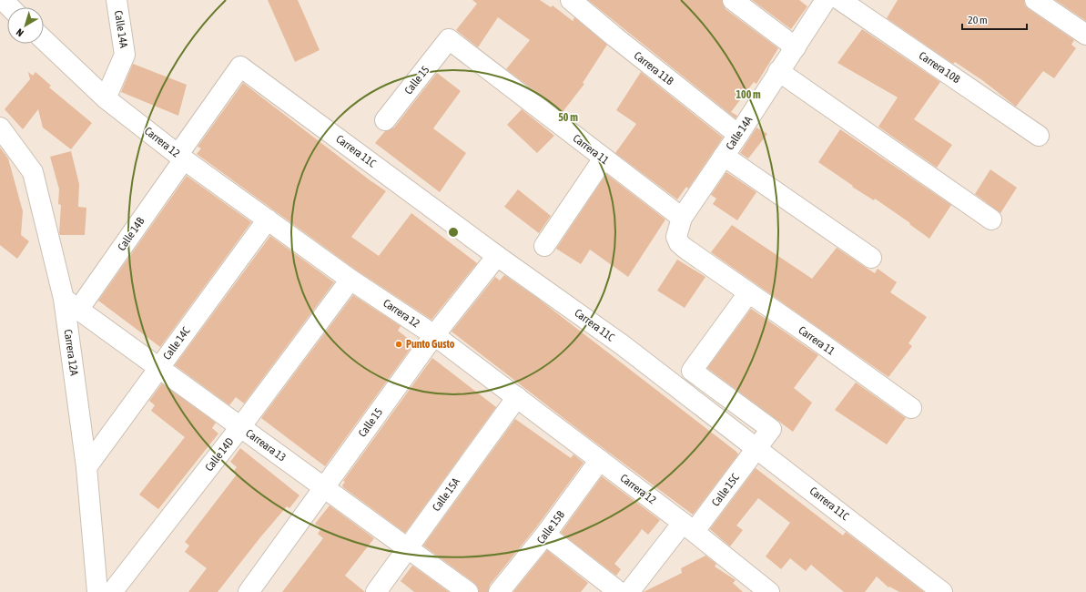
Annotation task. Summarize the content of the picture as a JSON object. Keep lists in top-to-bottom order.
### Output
{
  "streets": {
    "street": [
      "Calle 14A",
      "Carrera 10B",
      "Carrera 11B",
      "Calle 15",
      "Carrera 12",
      "Carrera 11",
      "Carrera 11C",
      "Calle 14B",
      "Calle 14C",
      "Carrera 12A",
      "Carreara 13",
      "Calle 14D",
      "Calle 15C",
      "Calle 15A",
      "Calle 15B"
    ]
  },
  "crossings": [
    ["Calle 14A", "Carrera 11B"],
    ["Calle 14A", "Carrera 12"],
    ["Calle 14A", "Carrera 11"],
    ["Calle 15", "Carrera 12"],
    ["Calle 15", "Carrera 11"],
    ["Calle 15", "Carrera 11C"],
    ["Calle 15", "Carreara 13"],
    ["Carrera 12", "Calle 14B"],
    ["Carrera 12", "Calle 14C"],
    ["Carrera 12", "Calle 14D"],
    ["Carrera 12", "Calle 15C"],
    ["Carrera 12", "Calle 15A"],
    ["Carrera 12", "Calle 15B"],
    ["Carrera 11", "Calle 15C"],
    ["Carrera 11C", "Calle 14B"],
    ["Carrera 11C", "Calle 15C"],
    ["Calle 14B", "Carrera 12A"],
    ["Calle 14B", "Carreara 13"],
    ["Calle 14C", "Carrera 12A"],
    ["Calle 14C", "Carreara 13"],
    ["Carrera 12A", "Carreara 13"],
    ["Carreara 13", "Calle 14D"],
    ["Carreara 13", "Calle 15A"]
  ],
  "places": ["Punto Gusto"],
  "scale_bar": "20 m",
  "north": "bottom left",
  "rings": ["100 m", "50 m"]
}
